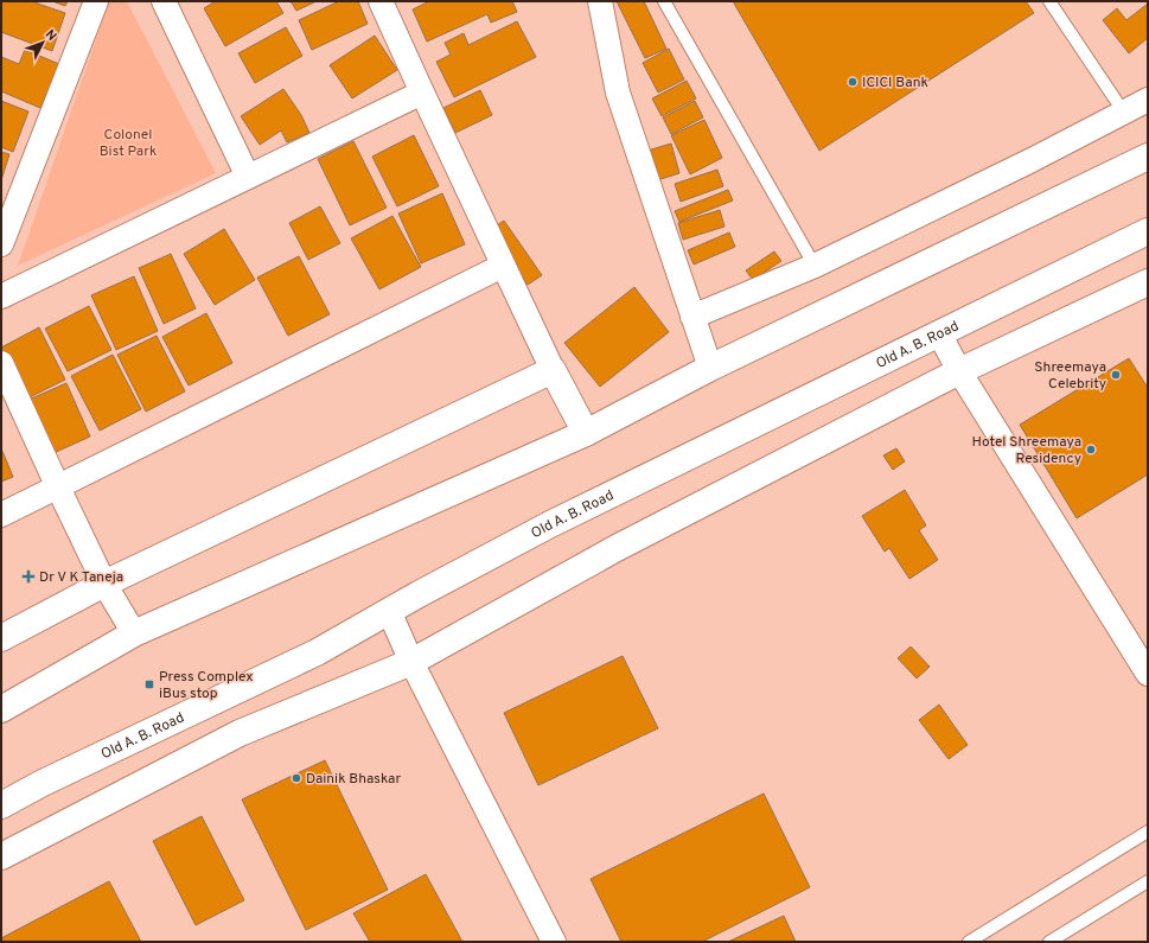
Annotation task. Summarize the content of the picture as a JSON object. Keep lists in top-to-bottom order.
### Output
{
  "streets": {
    "main road": ["Old A. B. Road"]
  },
  "parks": ["Colonel Bist Park"],
  "places": {
    "other": [
      "ICICI Bank",
      "Shreemaya Celebrity",
      "Hotel Shreemaya Residency",
      "Dainik Bhaskar"
    ],
    "health": ["Dr V K Taneja"],
    "transit": ["Press Complex iBus stop"]
  },
  "north": "top right"
}
